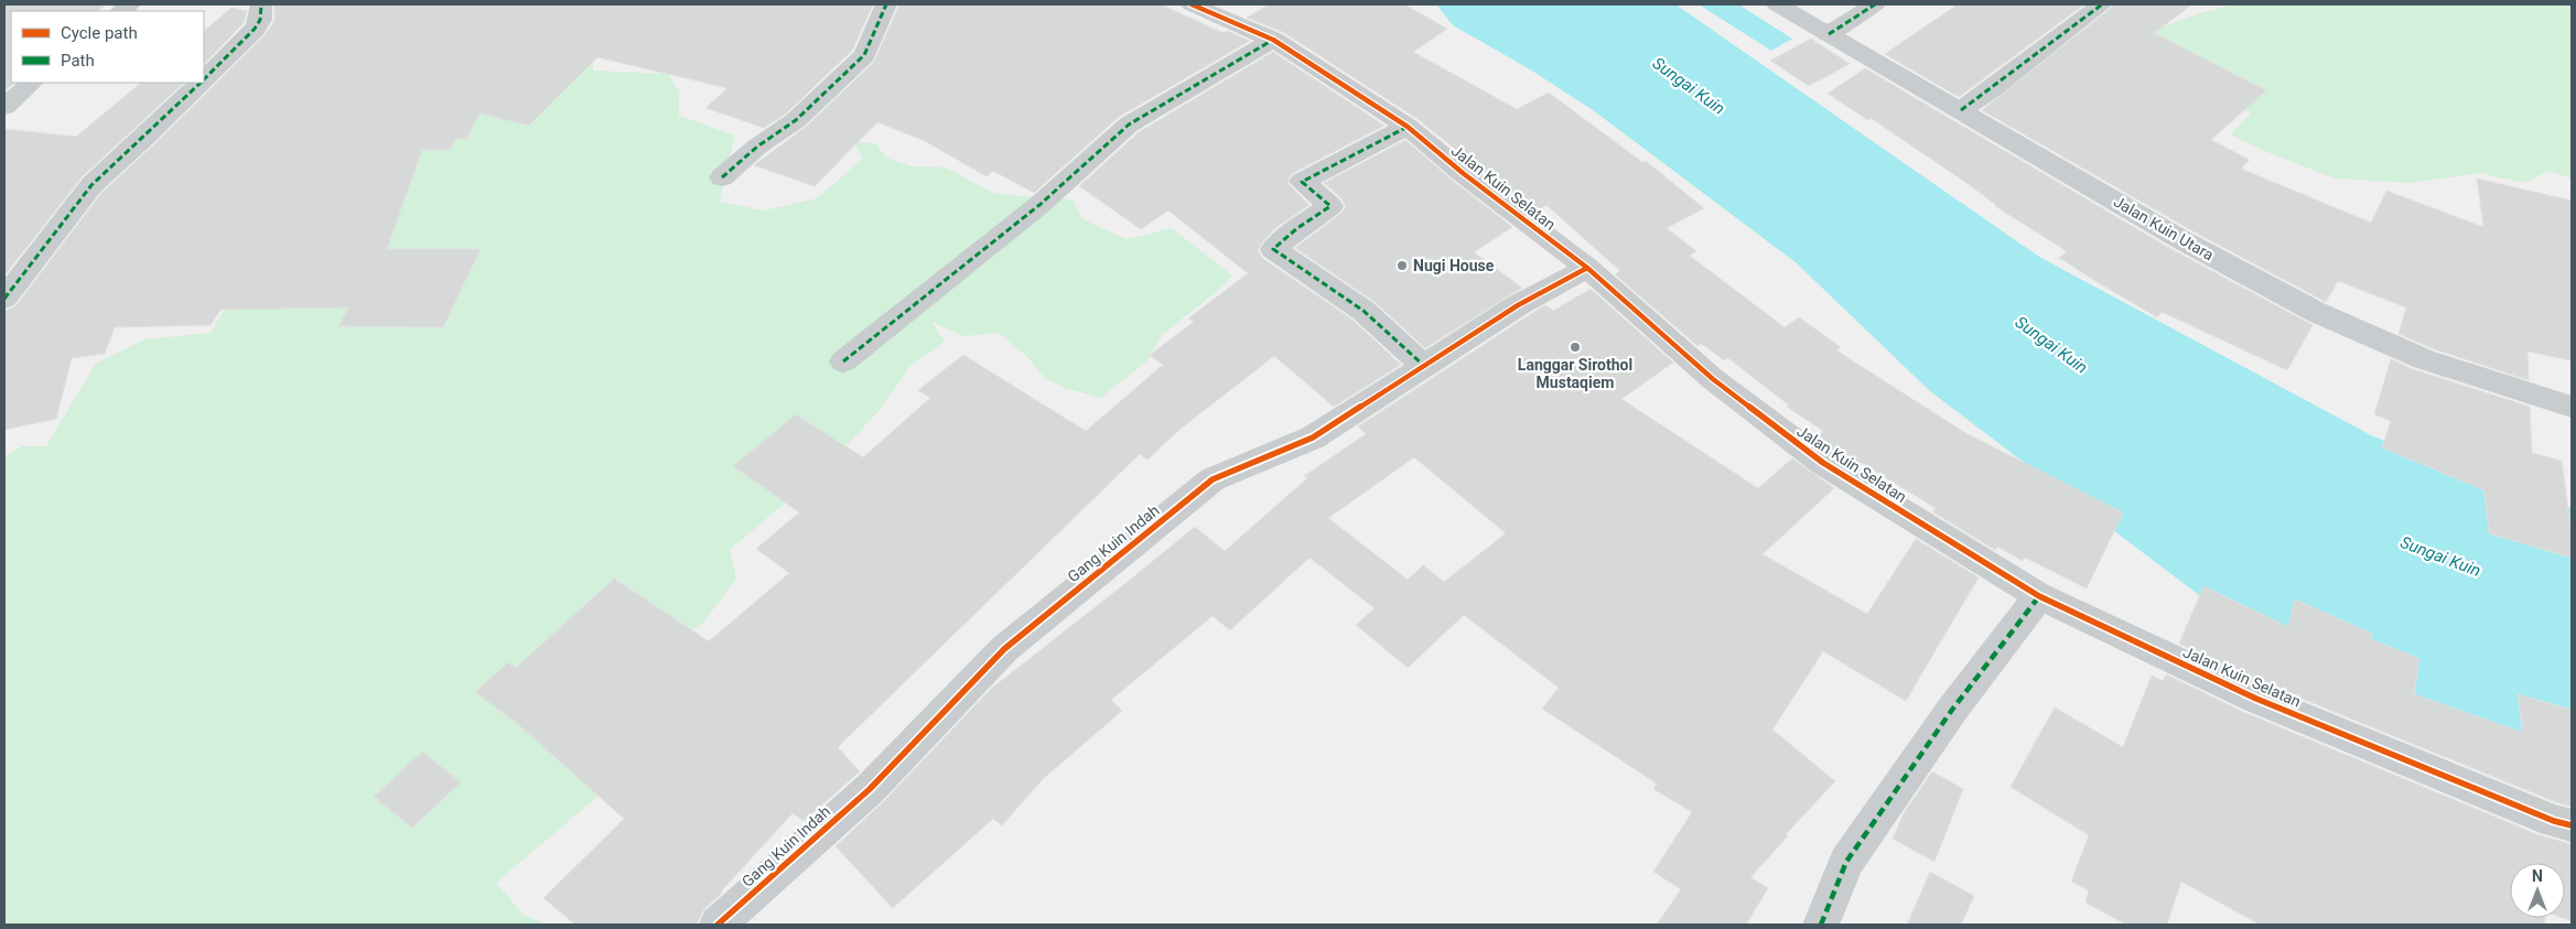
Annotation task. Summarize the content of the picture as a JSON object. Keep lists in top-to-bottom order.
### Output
{
  "streets": {
    "street": ["Jalan Kuin Selatan", "Jalan Kuin Utara", "Gang Kuin Indah"]
  },
  "crossings": [
    ["Jalan Kuin Selatan", "Gang Kuin Indah"]
  ],
  "water": ["Sungai Kuin"],
  "places": ["Nugi House", "Langgar Sirothol Mustaqiem"],
  "legend": ["Cycle path", "Path"],
  "north": "top"
}
